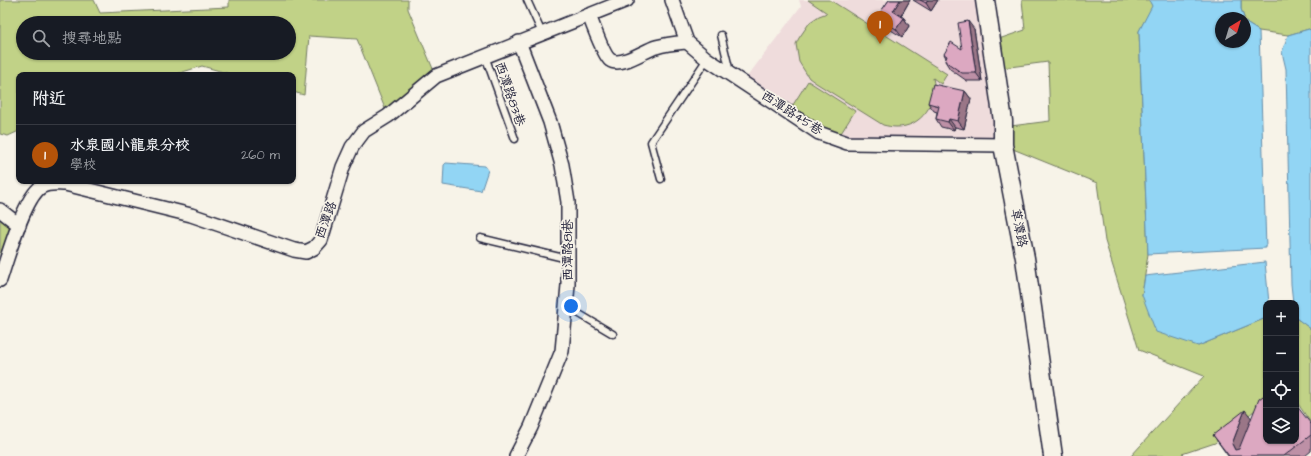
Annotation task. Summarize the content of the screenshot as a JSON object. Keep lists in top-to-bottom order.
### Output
{
  "streets": {
    "street": [
      "西潭路45巷",
      "西潭路",
      "草潭路",
      "西潭路81巷"
    ],
    "lane": ["西潭路83巷"]
  },
  "crossings": [
    ["西潭路83巷", "西潭路"],
    ["西潭路45巷", "草潭路"],
    ["西潭路", "西潭路81巷"]
  ],
  "north": "top right",
  "page": {
    "pins": "1",
    "search": "搜尋地點",
    "heading": "附近",
    "list": [
      {
        "mark": "1",
        "name": "水泉國小龍泉分校",
        "note": "學校",
        "value": "260 m"
      }
    ],
    "map_buttons": ["+", "−"]
  }
}
